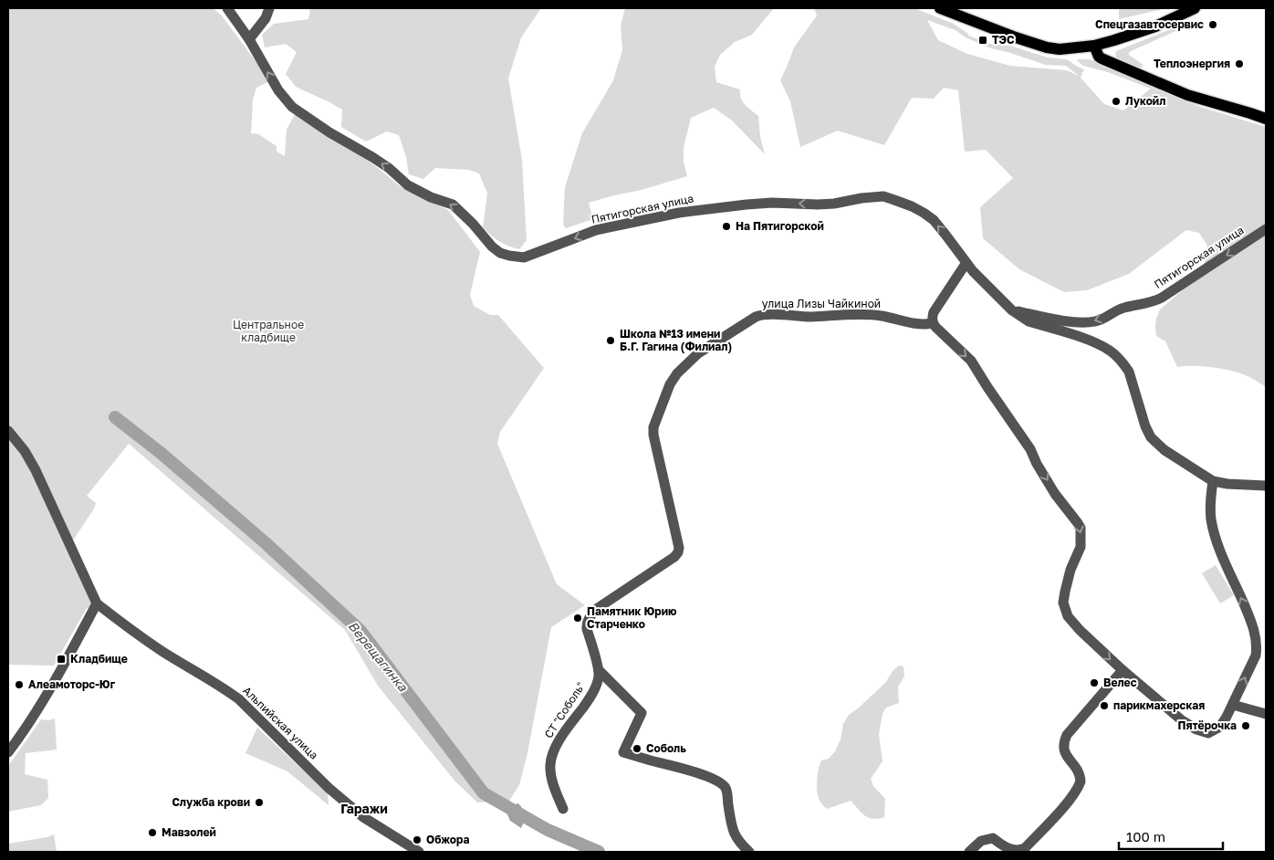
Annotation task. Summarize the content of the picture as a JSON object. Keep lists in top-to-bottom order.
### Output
{
  "streets": {
    "street": [
      "Пятигорская улица",
      "улица Лизы Чайкиной",
      "СТ \"Соболь\"",
      "Альпийская улица"
    ]
  },
  "crossings": [
    ["улица Лизы Чайкиной", "СТ \"Соболь\""]
  ],
  "one_way": ["Пятигорская улица"],
  "districts": ["Гаражи"],
  "water": ["Верещагинка"],
  "parks": ["Центральное кладбище"],
  "places": {
    "other": [
      "Спецгазавтосервис",
      "Теплоэнергия",
      "Лукойл",
      "На Пятигорской",
      "Школа №13 имени Б.Г. Гагина (Филиал)",
      "Памятник Юрию Старченко",
      "Велес",
      "Алеамоторс-Юг",
      "парикмахерская",
      "Пятёрочка",
      "Соболь",
      "Служба крови",
      "Мавзолей",
      "Обжора"
    ],
    "transit": ["ТЭС", "Кладбище"]
  },
  "scale_bar": "100 m"
}
